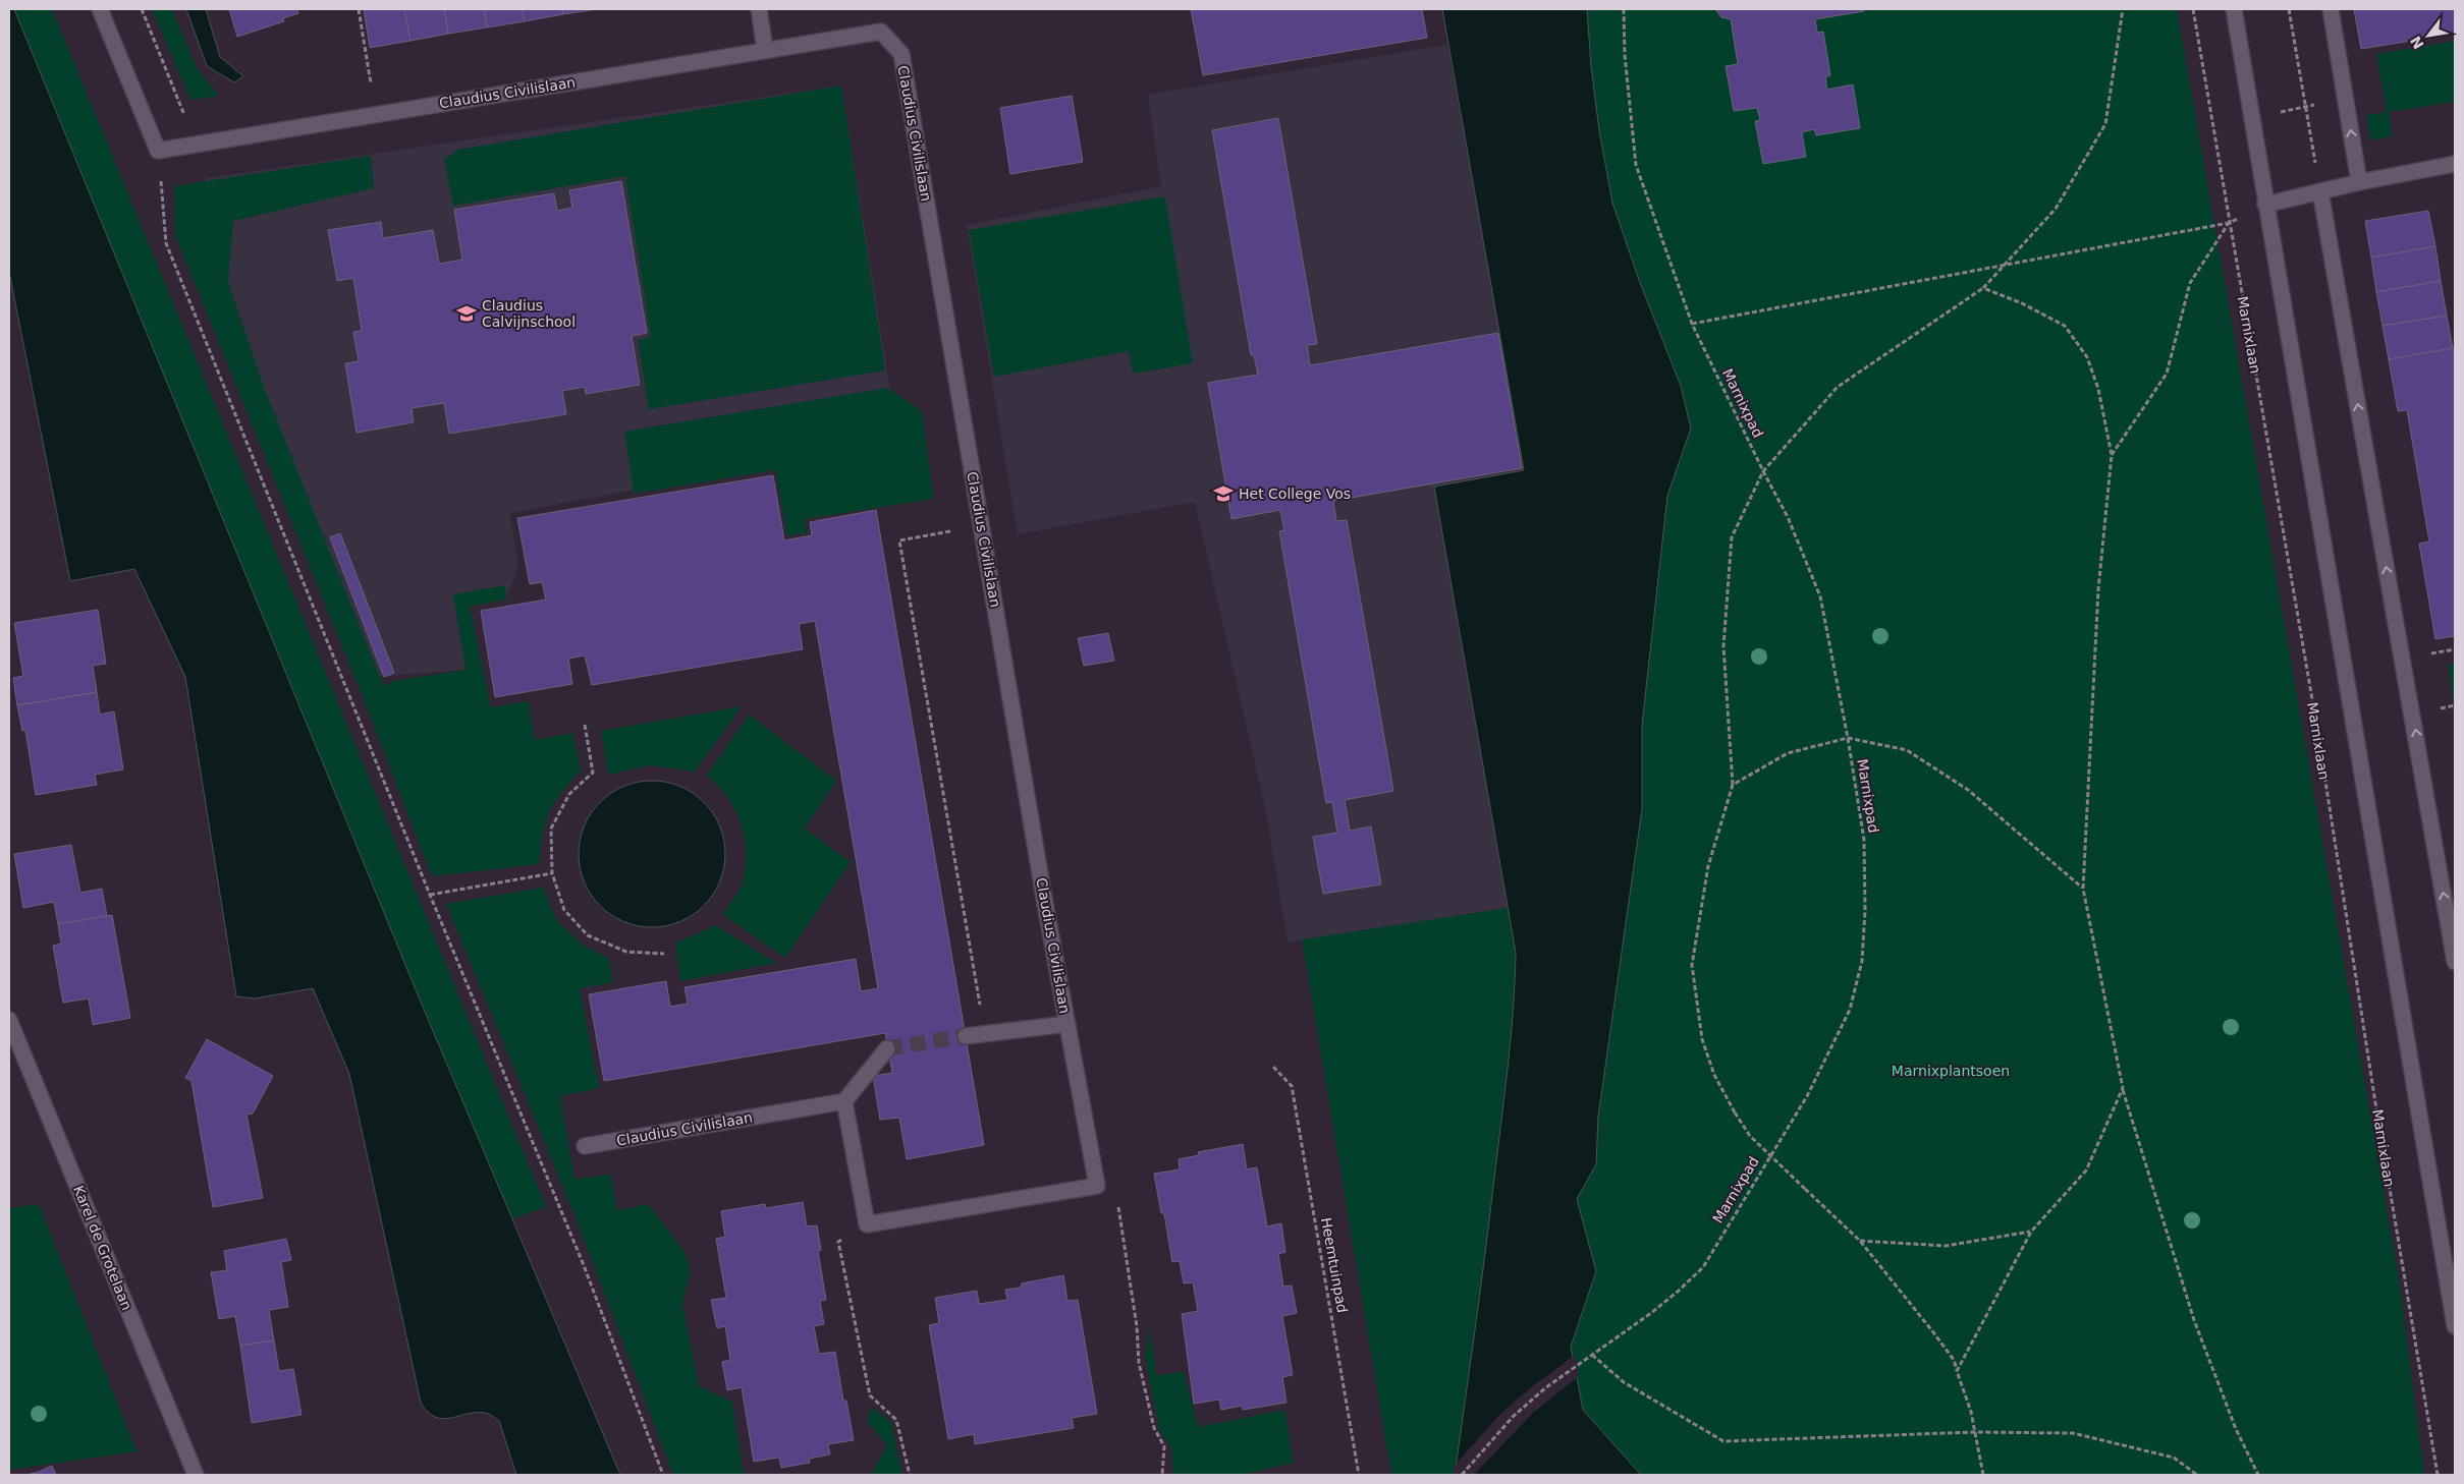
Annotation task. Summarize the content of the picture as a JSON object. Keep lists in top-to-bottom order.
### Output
{
  "streets": {
    "street": ["Claudius Civilislaan", "Karel de Grotelaan"],
    "path": ["Marnixlaan", "Marnixpad", "Heemtuinpad"]
  },
  "parks": ["Marnixplantsoen"],
  "places": {
    "school or university": ["Claudius Calvijnschool", "Het College Vos"]
  },
  "north": "bottom left"
}
